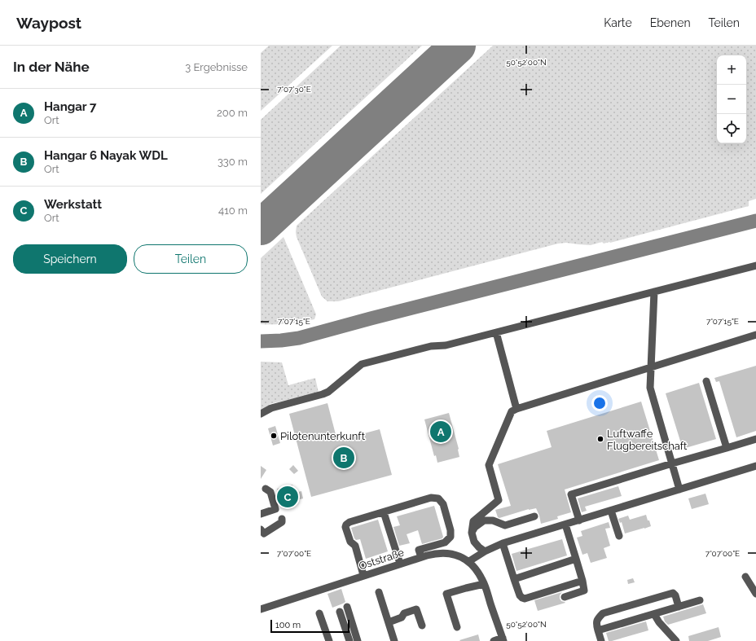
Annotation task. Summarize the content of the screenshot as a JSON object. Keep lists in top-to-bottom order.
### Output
{
  "streets": {
    "lane": ["Oststraße"]
  },
  "places": ["Pilotenunterkunft", "Luftwaffe Flugbereitschaft"],
  "scale_bar": "100 m",
  "page": {
    "header": "Waypost",
    "nav": ["Karte", "Ebenen", "Teilen"],
    "heading": ["In der Nähe", "3 Ergebnisse"],
    "map_buttons": ["+", "−"],
    "list": [
      {
        "mark": "A",
        "name": "Hangar 7",
        "note": "Ort",
        "value": "200 m"
      },
      {
        "mark": "B",
        "name": "Hangar 6 Nayak WDL",
        "note": "Ort",
        "value": "330 m"
      },
      {
        "mark": "C",
        "name": "Werkstatt",
        "note": "Ort",
        "value": "410 m"
      }
    ],
    "buttons": ["Speichern", "Teilen"],
    "pins": ["A", "B", "C"],
    "scale": "100 m"
  },
  "coordinates": [
    "50°52'00\"N",
    "7°07'30\"E",
    "7°07'15\"E",
    "7°07'00\"E"
  ]
}
